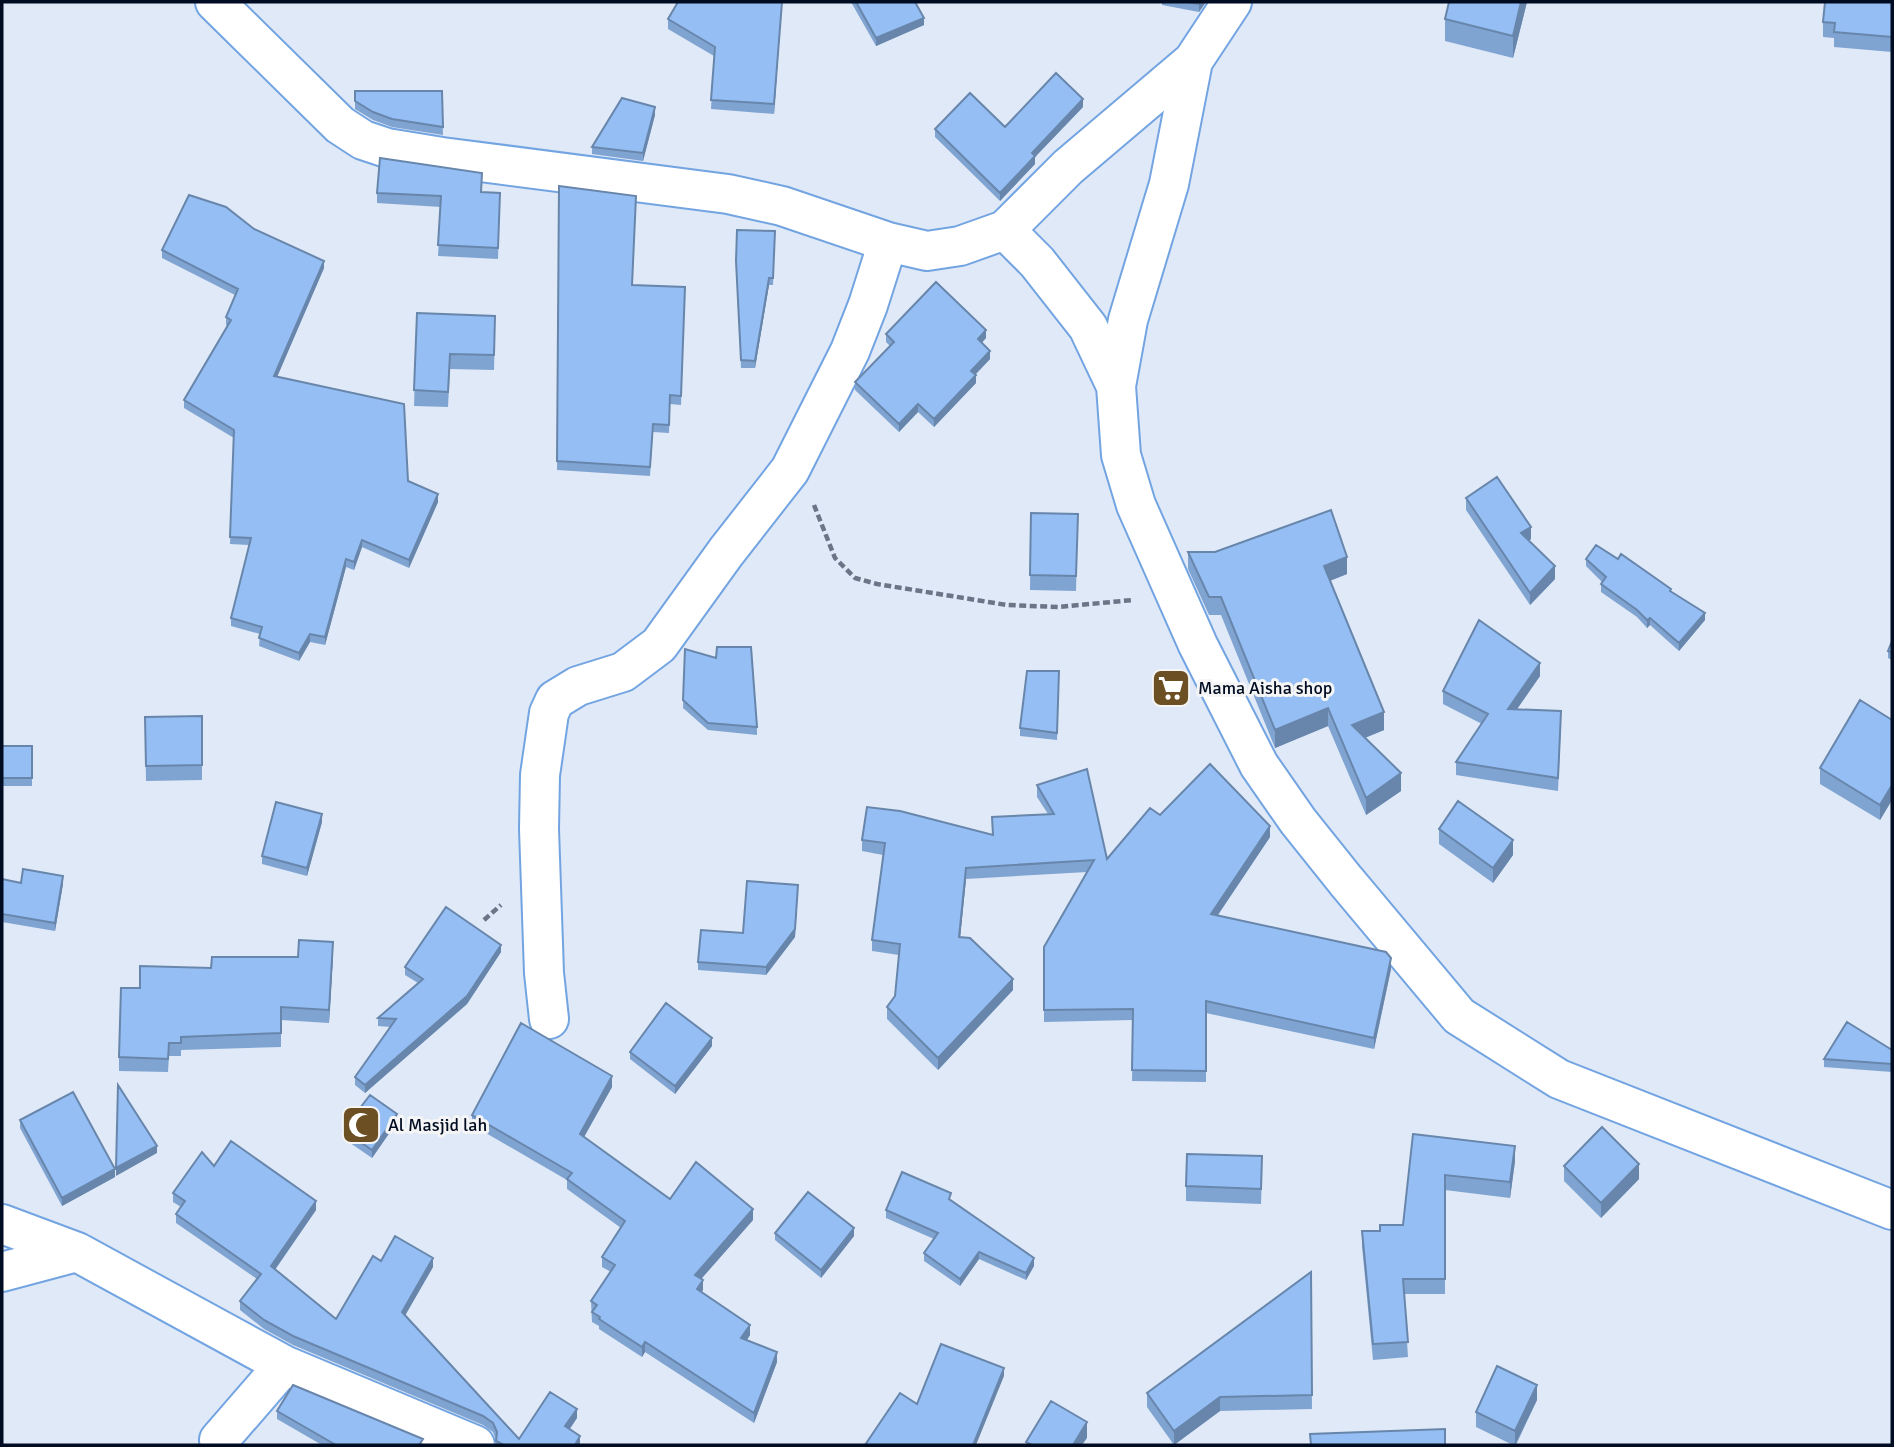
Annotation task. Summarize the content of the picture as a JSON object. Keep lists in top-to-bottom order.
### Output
{
  "places": {
    "supermarket": ["Mama Aisha shop"],
    "mosque": ["Al Masjid lah"]
  }
}
